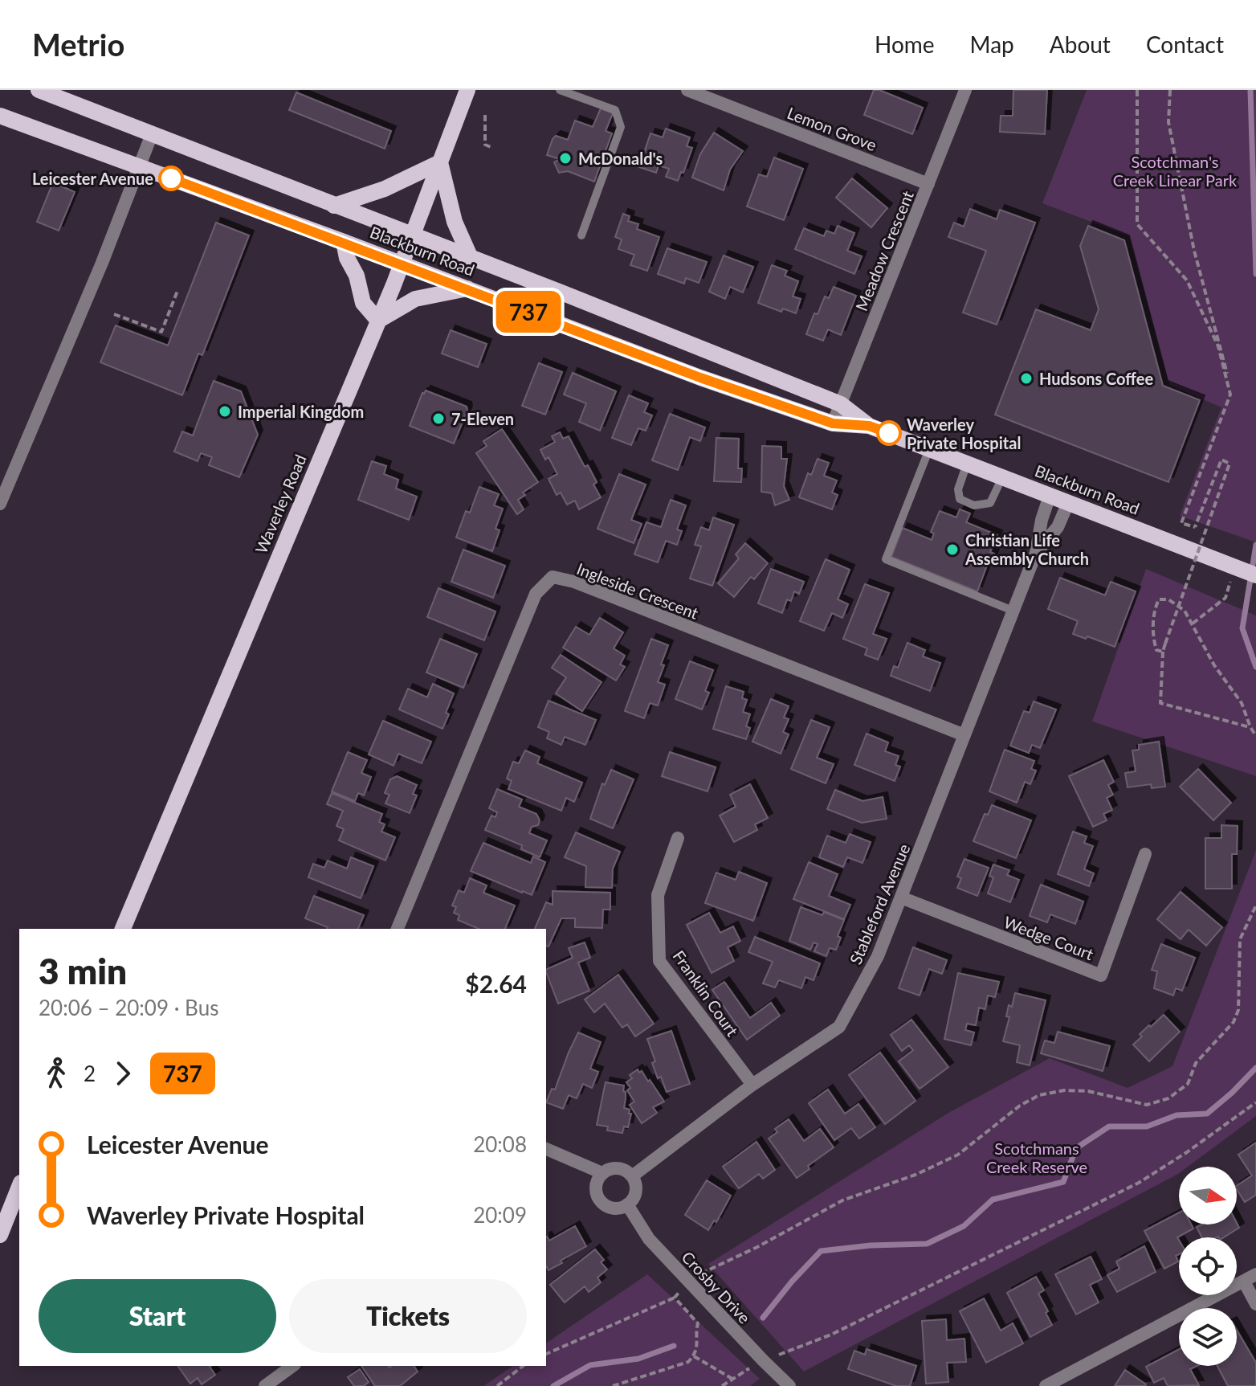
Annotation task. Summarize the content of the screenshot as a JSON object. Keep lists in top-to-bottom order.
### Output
{
  "streets": {
    "main road": ["Blackburn Road", "Waverley Road"],
    "street": [
      "Lemon Grove",
      "Meadow Crescent",
      "Ingleside Crescent",
      "Stableford Avenue",
      "Wedge Court",
      "Franklin Court",
      "Crosby Drive"
    ]
  },
  "crossings": [
    ["Lemon Grove", "Meadow Crescent"],
    ["Blackburn Road", "Meadow Crescent"],
    ["Blackburn Road", "Waverley Road"],
    ["Blackburn Road", "Stableford Avenue"],
    ["Ingleside Crescent", "Stableford Avenue"],
    ["Stableford Avenue", "Wedge Court"],
    ["Stableford Avenue", "Franklin Court"],
    ["Stableford Avenue", "Crosby Drive"]
  ],
  "parks": ["Scotchman's Creek Linear Park", "Scotchmans Creek Reserve"],
  "places": [
    "McDonald's",
    "Leicester Avenue",
    "Hudsons Coffee",
    "Imperial Kingdom",
    "7-Eleven",
    "Waverley Private Hospital",
    "Christian Life Assembly Church"
  ],
  "lines": ["bus line 737"],
  "north": "right",
  "page": {
    "header": "Metrio",
    "nav": [
      "Home",
      "Map",
      "About",
      "Contact"
    ],
    "on_map": "737",
    "heading": ["3 min", "20:06 – 20:09 · Bus", "$2.64"],
    "legs": ["2", "737"],
    "list": [
      {
        "name": "Leicester Avenue",
        "value": "20:08"
      },
      {
        "name": "Waverley Private Hospital",
        "value": "20:09"
      }
    ],
    "buttons": ["Start", "Tickets"]
  }
}
